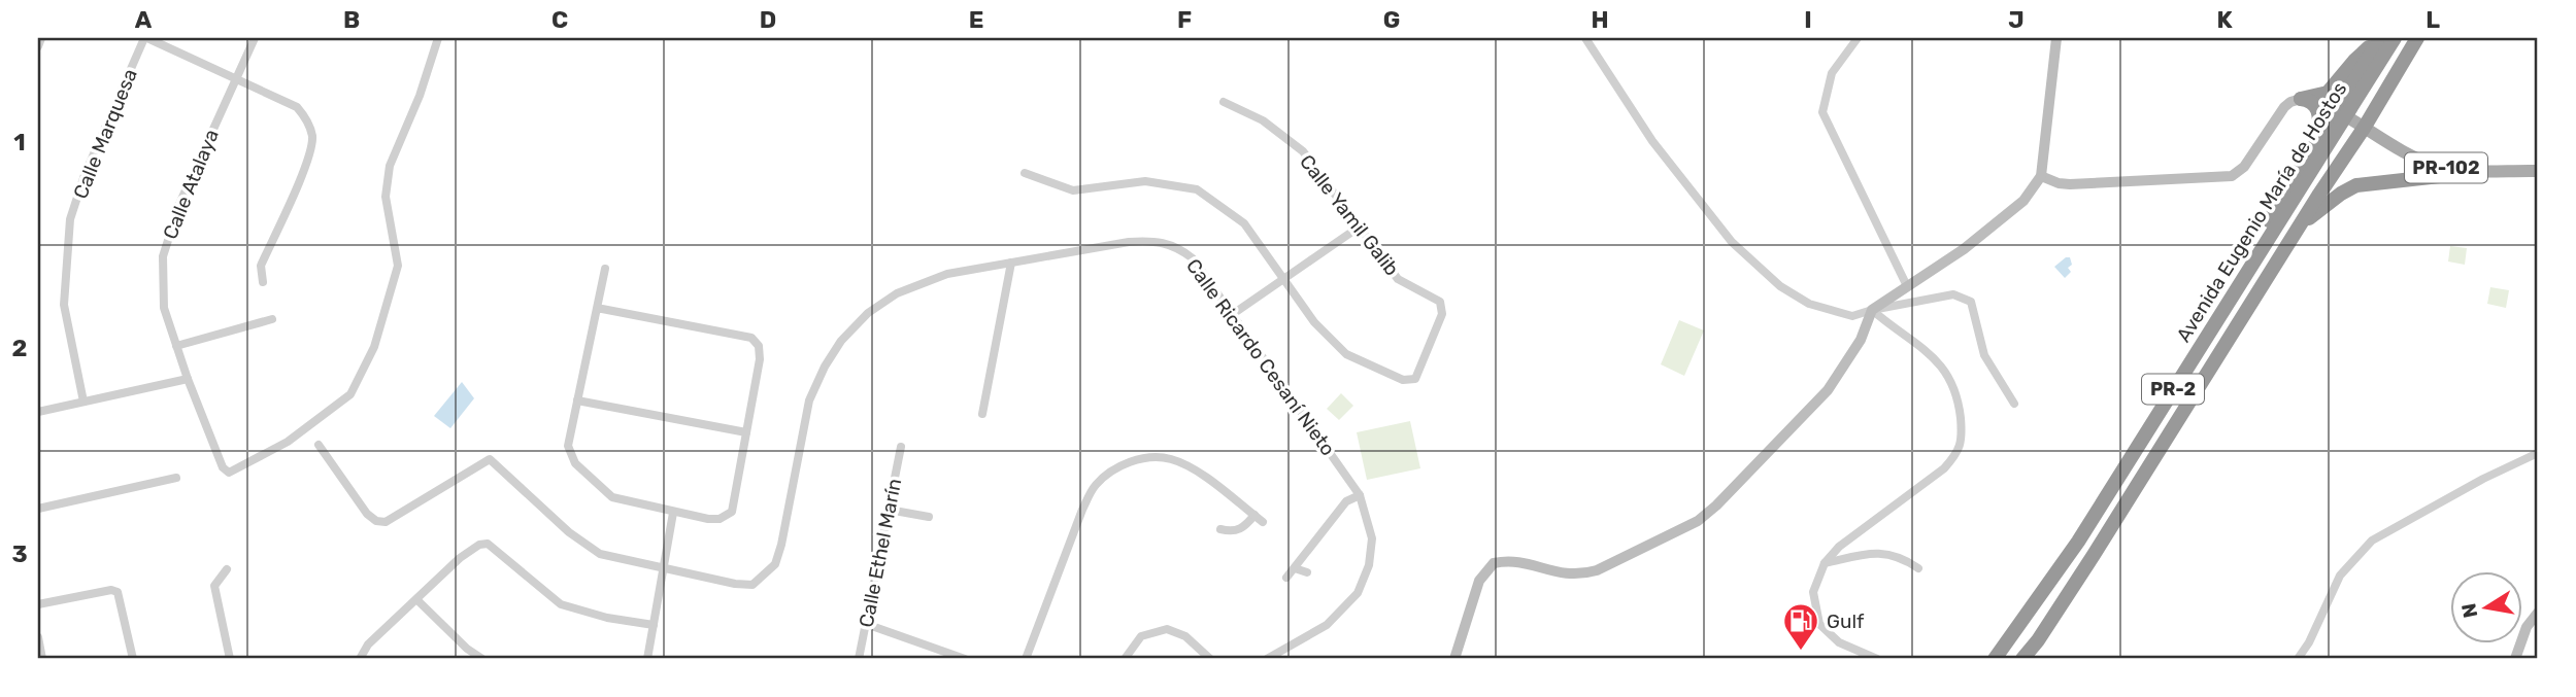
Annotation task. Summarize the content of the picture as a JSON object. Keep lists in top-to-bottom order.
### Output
{
  "streets": {
    "highway": ["Avenida Eugenio María de Hostos", "PR-2"],
    "main road": ["PR-102"],
    "street": [
      "Calle Marquesa",
      "Calle Atalaya",
      "Calle Yamil Galib",
      "Calle Ricardo Cesaní Nieto",
      "Calle Ethel Marín"
    ]
  },
  "crossings": [
    ["PR-102", "Avenida Eugenio María de Hostos"]
  ],
  "places": {
    "fuel station": ["Gulf"]
  },
  "north": "left",
  "grid": {
    "columns": [
      "A",
      "B",
      "C",
      "D",
      "E",
      "F",
      "G",
      "H",
      "I",
      "J",
      "K",
      "L"
    ],
    "rows": ["1", "2", "3"]
  }
}
